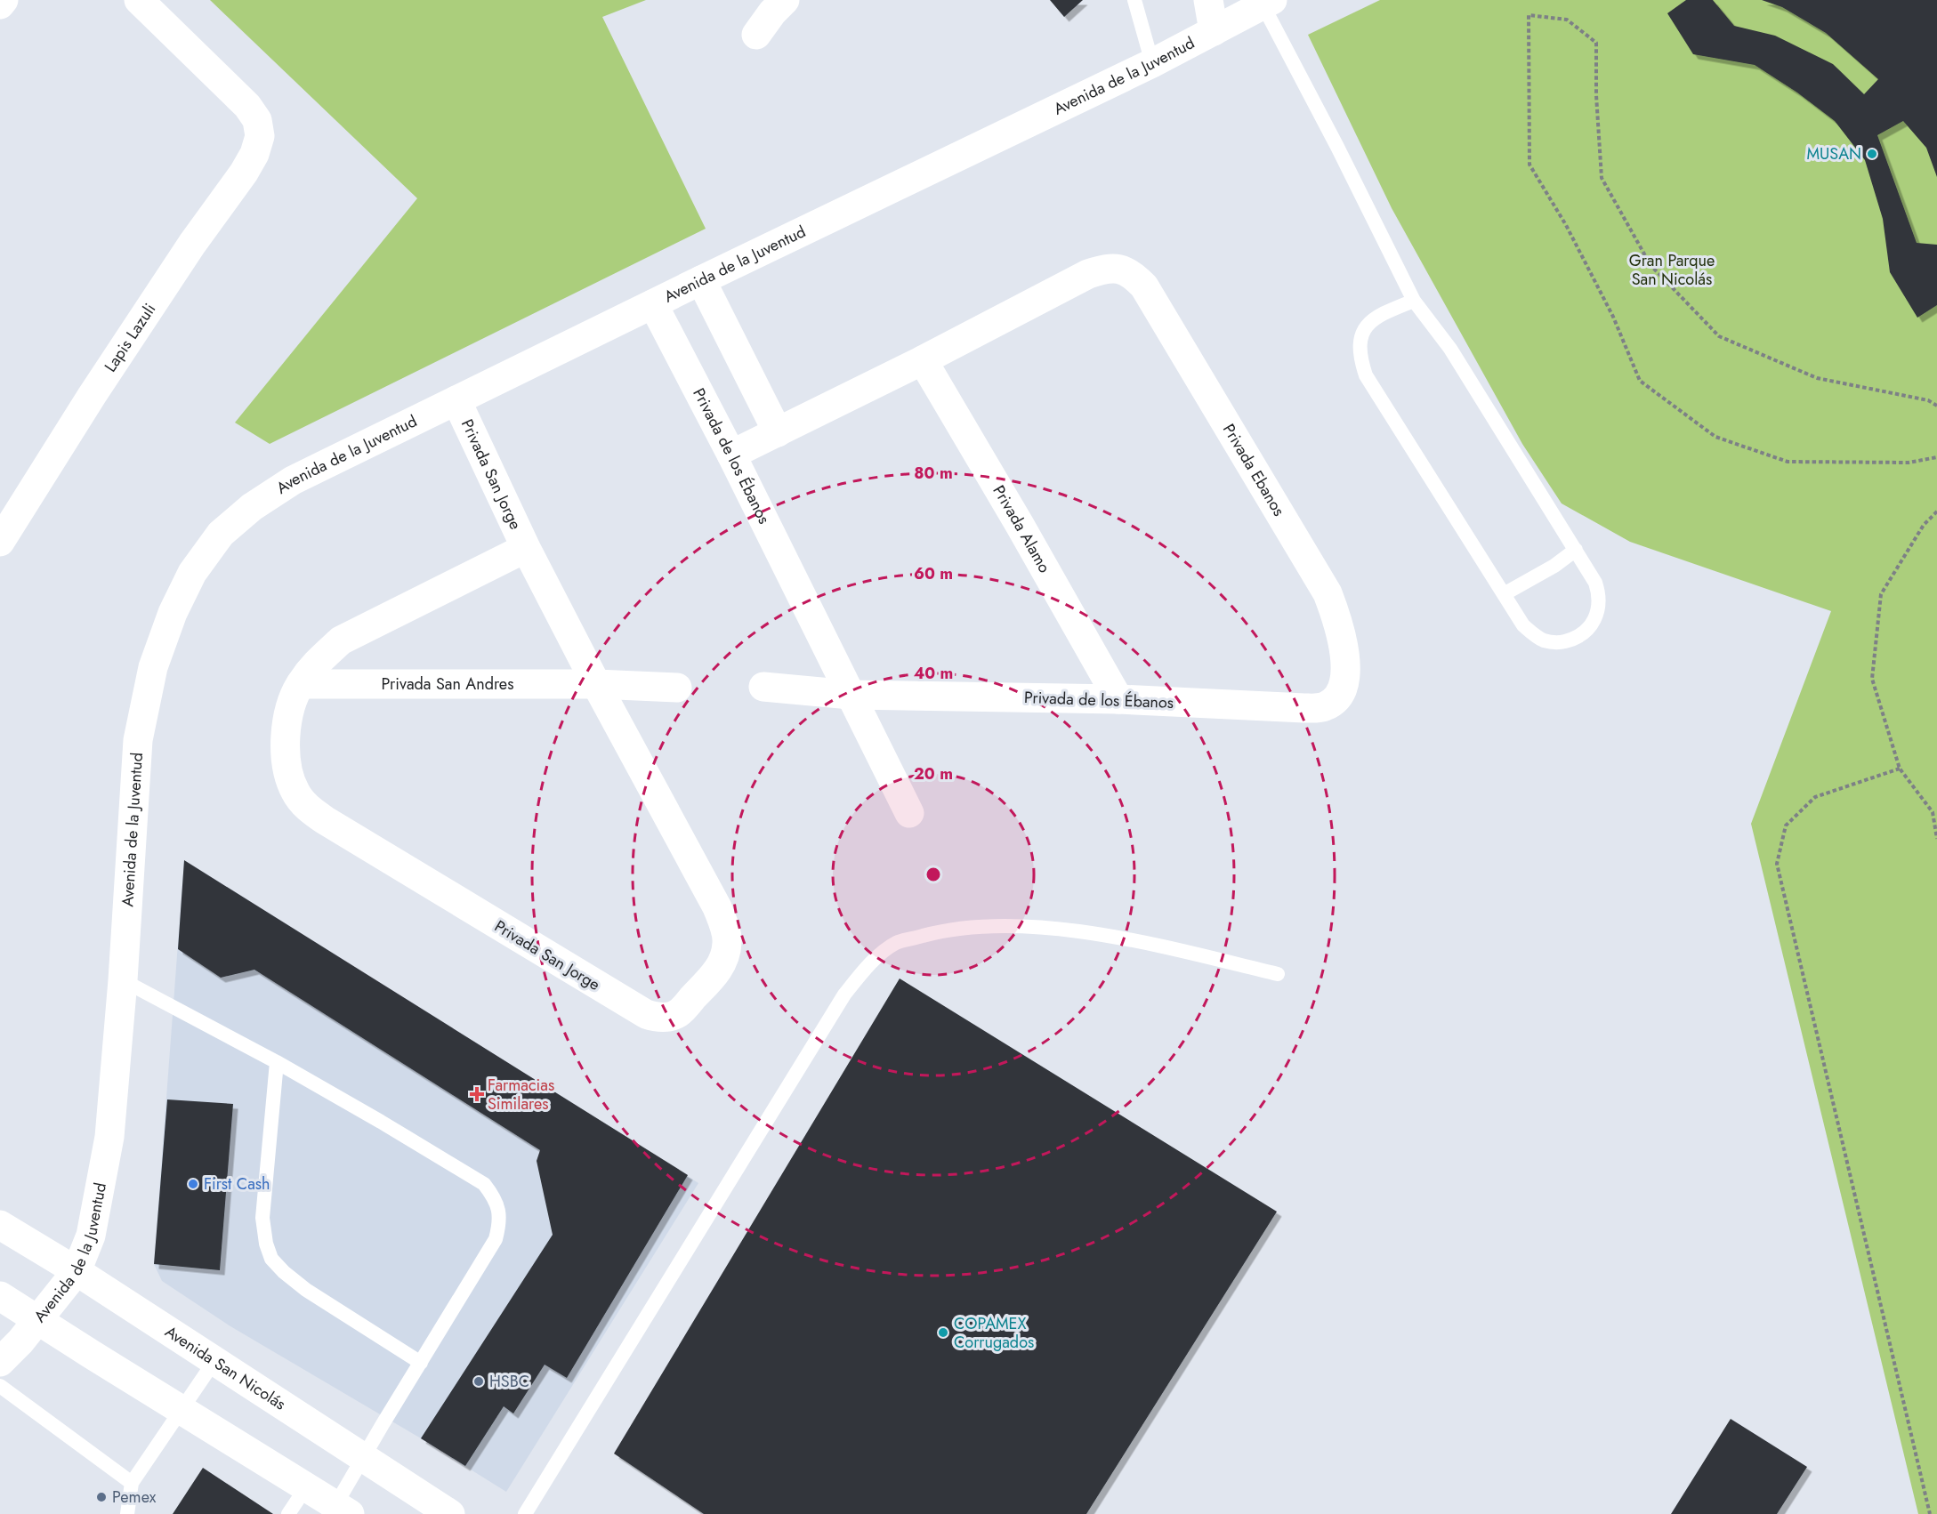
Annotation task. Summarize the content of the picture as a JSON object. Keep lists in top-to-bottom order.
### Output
{
  "streets": {
    "street": [
      "Avenida de la Juventud",
      "Lapis Lazuli",
      "Privada de los Ébanos",
      "Privada Ebanos",
      "Privada San Jorge",
      "Privada Alamo",
      "Privada San Andres",
      "Avenida San Nicolás"
    ]
  },
  "crossings": [
    ["Avenida de la Juventud", "Privada de los Ébanos"],
    ["Avenida de la Juventud", "Privada San Jorge"],
    ["Avenida de la Juventud", "Avenida San Nicolás"],
    ["Privada de los Ébanos", "Privada Ebanos"],
    ["Privada de los Ébanos", "Privada Alamo"],
    ["Privada Ebanos", "Privada Alamo"],
    ["Privada San Jorge", "Privada San Andres"]
  ],
  "parks": ["Gran Parque San Nicolás"],
  "places": {
    "other": [
      "MUSAN",
      "First Cash",
      "COPAMEX Corrugados",
      "HSBC",
      "Pemex"
    ],
    "health": ["Farmacias Similares"]
  },
  "rings": [
    "80 m",
    "60 m",
    "40 m",
    "20 m"
  ]
}
